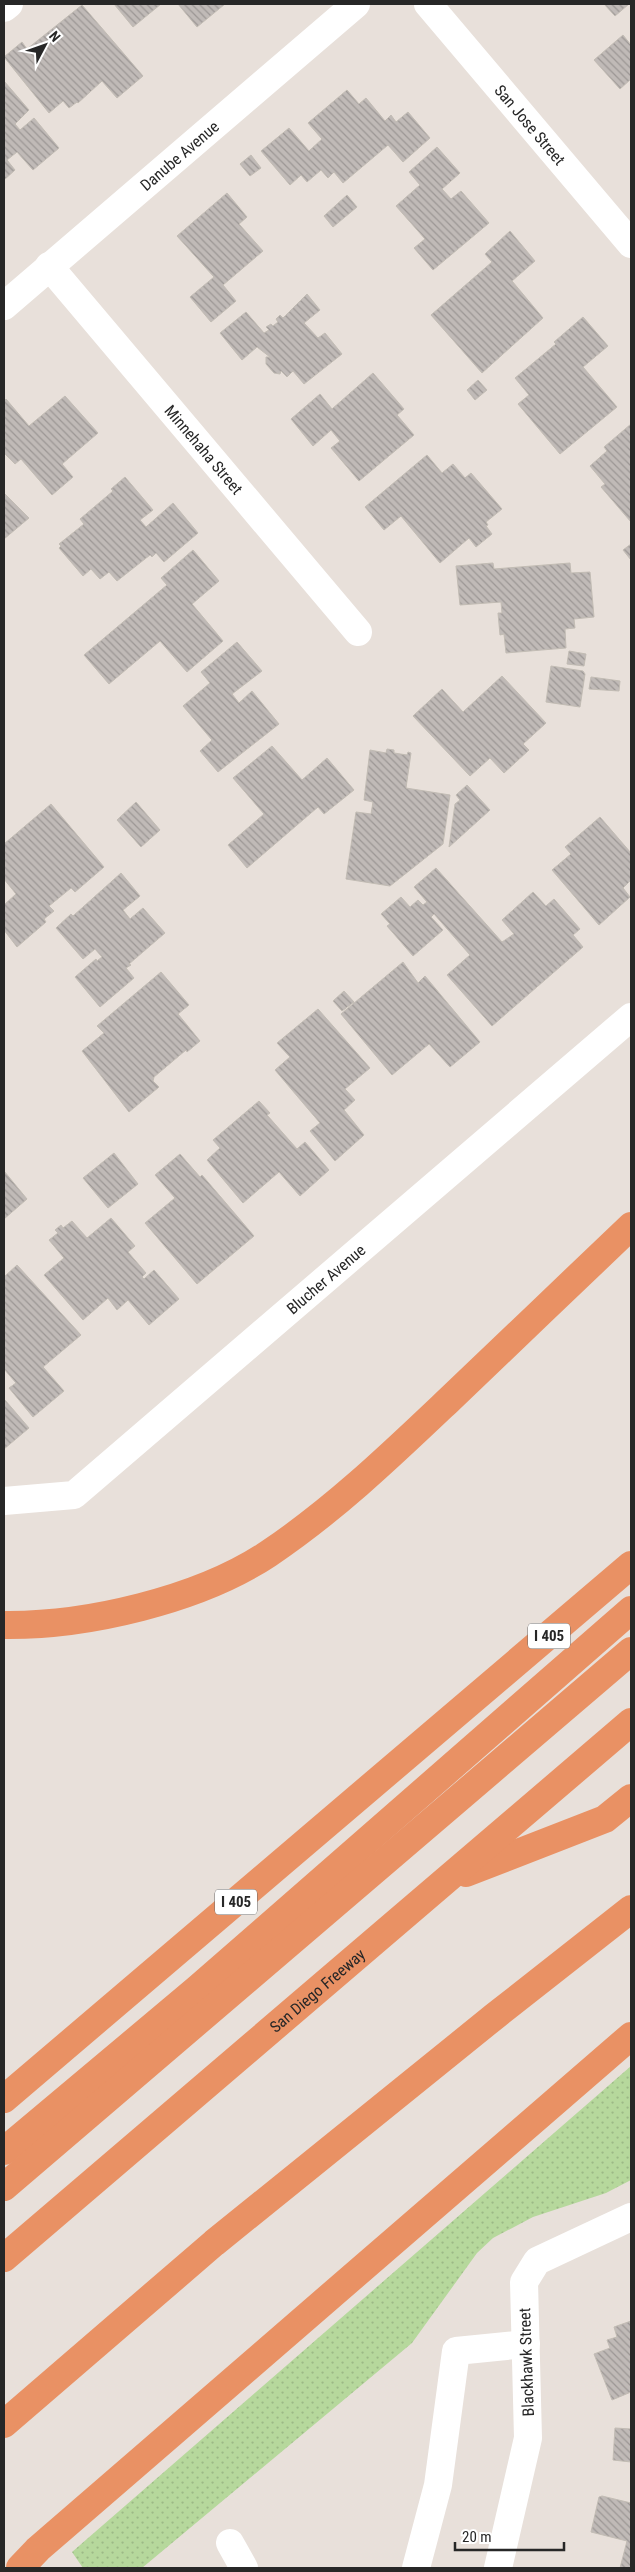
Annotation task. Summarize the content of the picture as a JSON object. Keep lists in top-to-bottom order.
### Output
{
  "streets": {
    "highway": ["I 405", "San Diego Freeway"],
    "street": [
      "San Jose Street",
      "Danube Avenue",
      "Minnehaha Street",
      "Blucher Avenue",
      "Blackhawk Street"
    ]
  },
  "crossings": [
    ["Danube Avenue", "Minnehaha Street"]
  ],
  "scale_bar": "20 m",
  "north": "top right"
}
